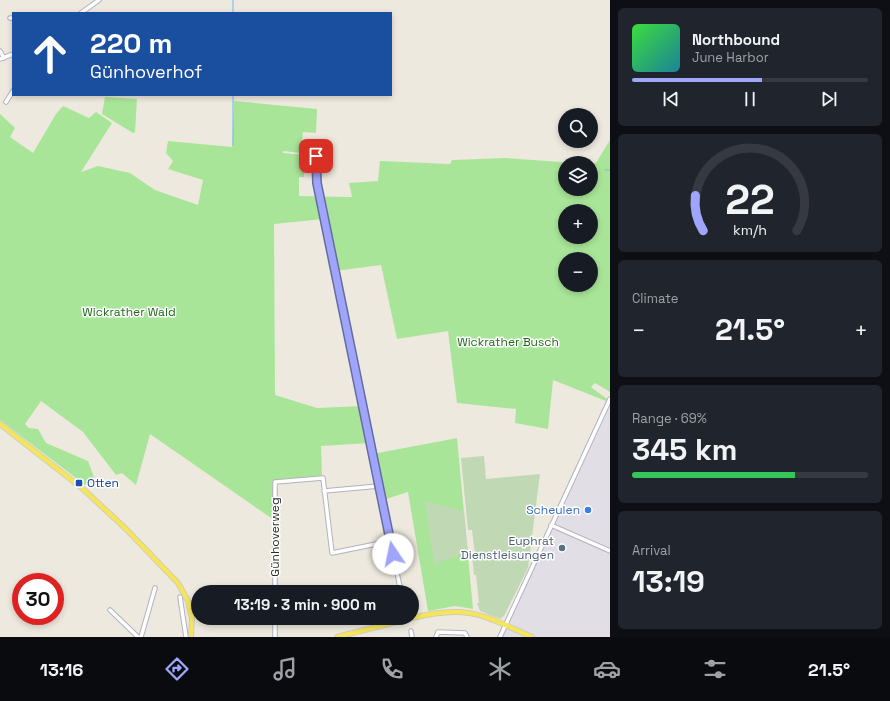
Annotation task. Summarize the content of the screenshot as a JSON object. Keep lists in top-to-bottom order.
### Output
{
  "streets": {
    "street": ["Günhoverweg"]
  },
  "parks": ["Wickrather Wald", "Wickrather Busch"],
  "places": {
    "transit": ["Otten"],
    "other": ["Scheulen", "Euphrat Dienstleisungen"]
  },
  "page": {
    "turn": ["220 m", "Günhoverhof"],
    "song": ["Northbound", "June Harbor"],
    "map_buttons": ["+", "−"],
    "tile": [
      "Climate",
      ["Range · 69%", "345 km"],
      ["Arrival", "13:19"]
    ],
    "heat": ["−", "21.5°", "+"],
    "limit": "30",
    "trip": "13:19 · 3 min · 900 m",
    "tabs": ["13:16", "21.5°"],
    "gauge": ["22", "km/h"]
  }
}
